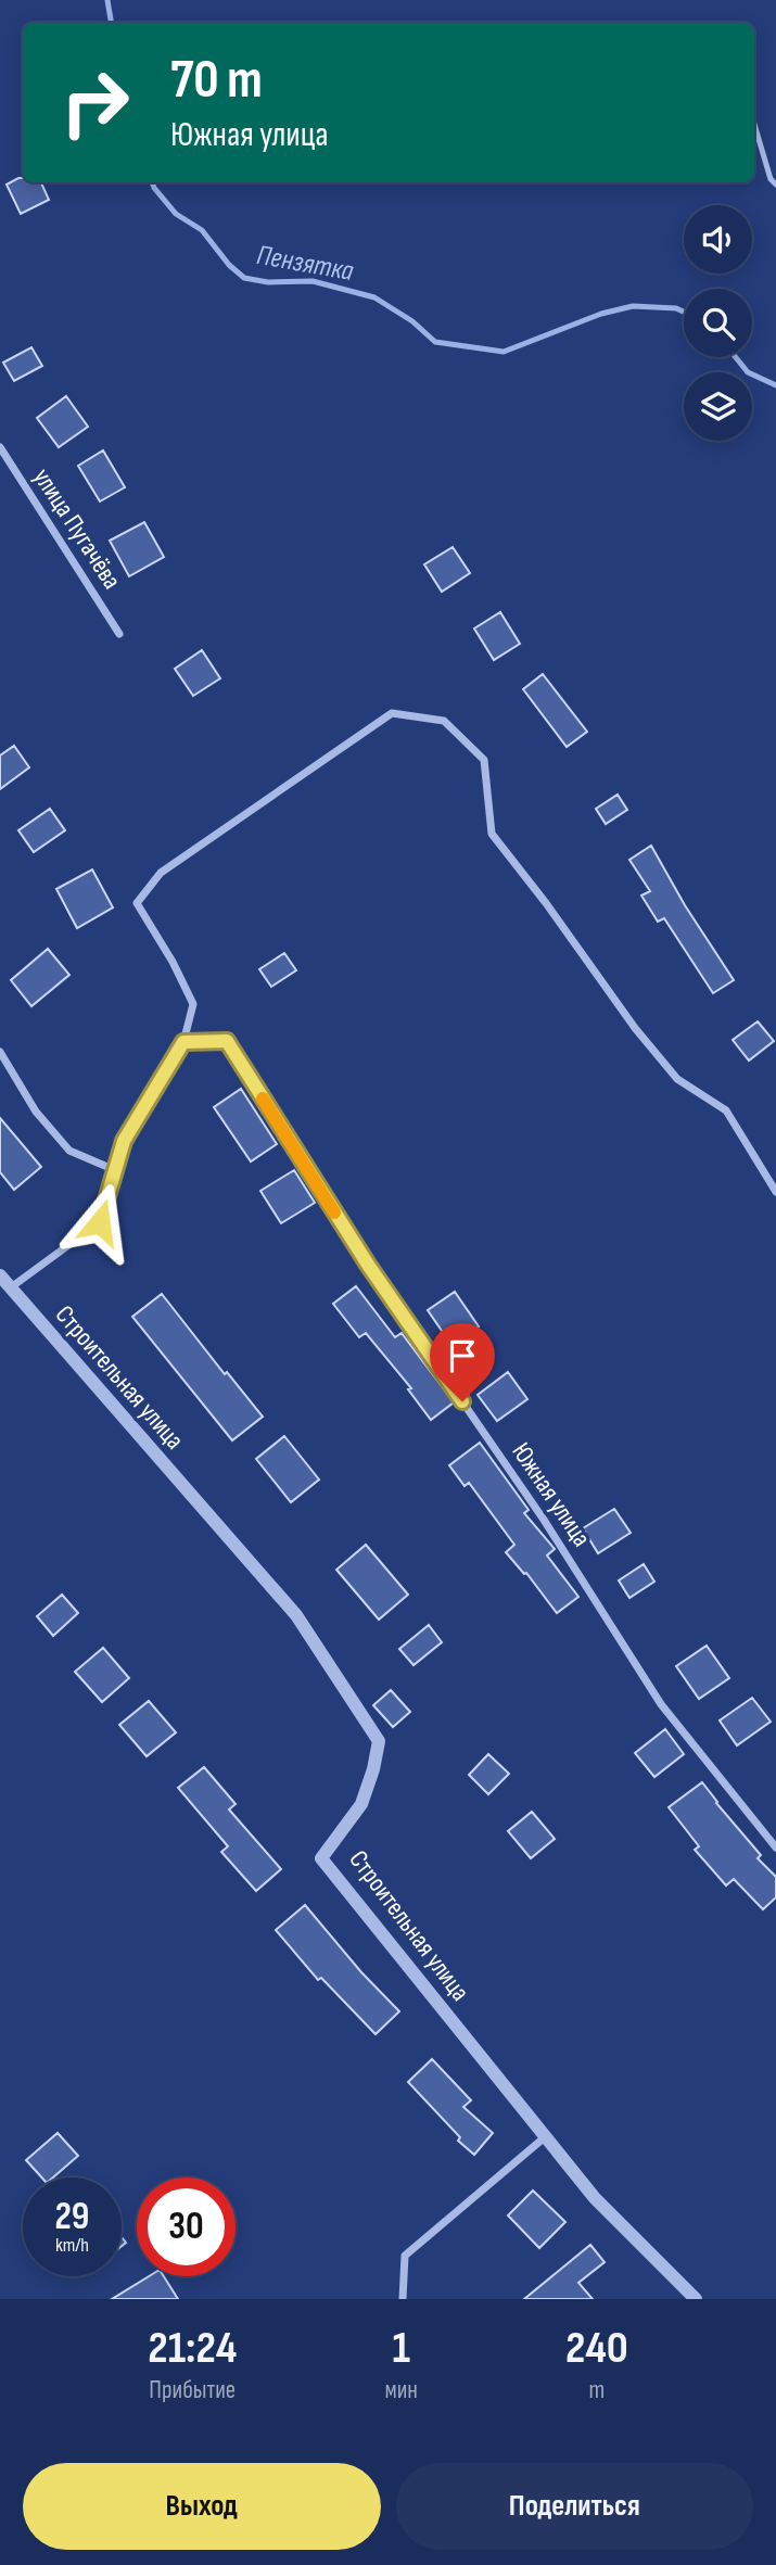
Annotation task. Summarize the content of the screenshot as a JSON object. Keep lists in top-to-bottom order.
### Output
{
  "streets": {
    "street": ["улица Пугачёва", "Строительная улица", "Южная улица"]
  },
  "water": ["Пензятка"],
  "page": {
    "turn": ["70 m", "Южная улица"],
    "speed": "29 km/h",
    "limit": "30",
    "eta": [
      "21:24",
      "Прибытие",
      "1",
      "мин",
      "240",
      "m"
    ],
    "buttons": ["Выход", "Поделиться"]
  }
}
